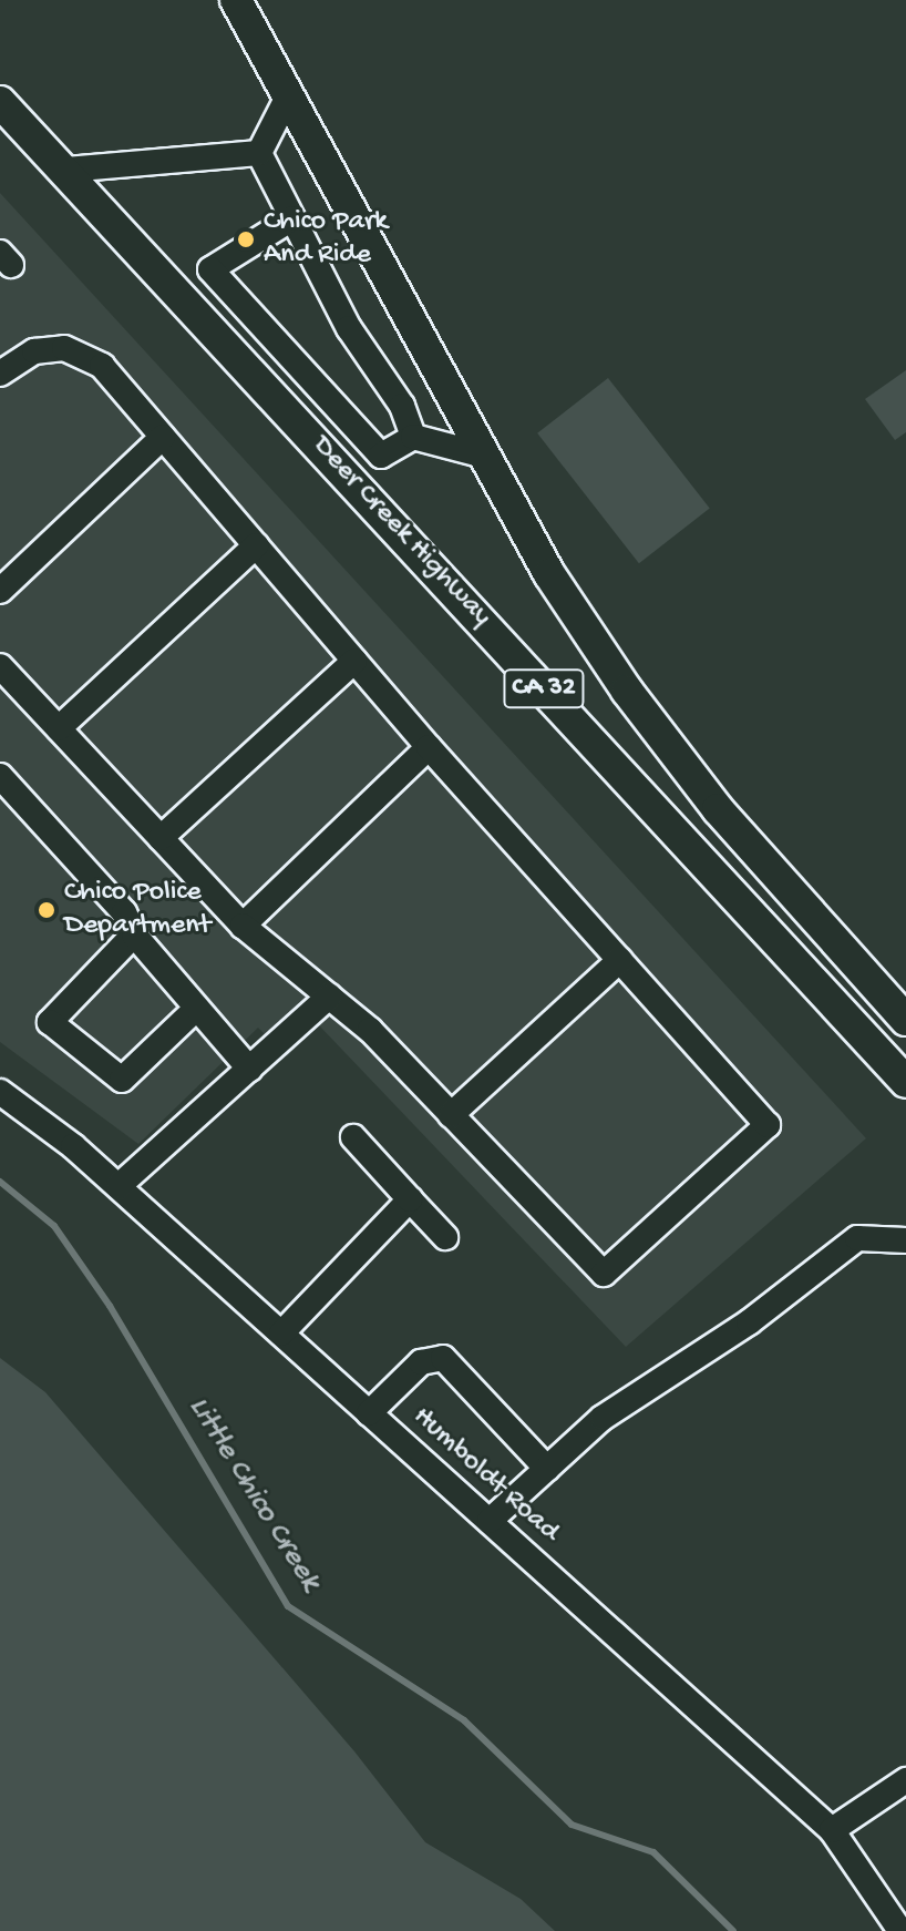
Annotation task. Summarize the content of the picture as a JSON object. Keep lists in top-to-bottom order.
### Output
{
  "streets": {
    "main road": ["Deer Creek Highway", "CA 32"],
    "street": ["Humboldt Road"]
  },
  "water": ["Little Chico Creek"],
  "places": ["Chico Park And Ride", "Chico Police Department"]
}
